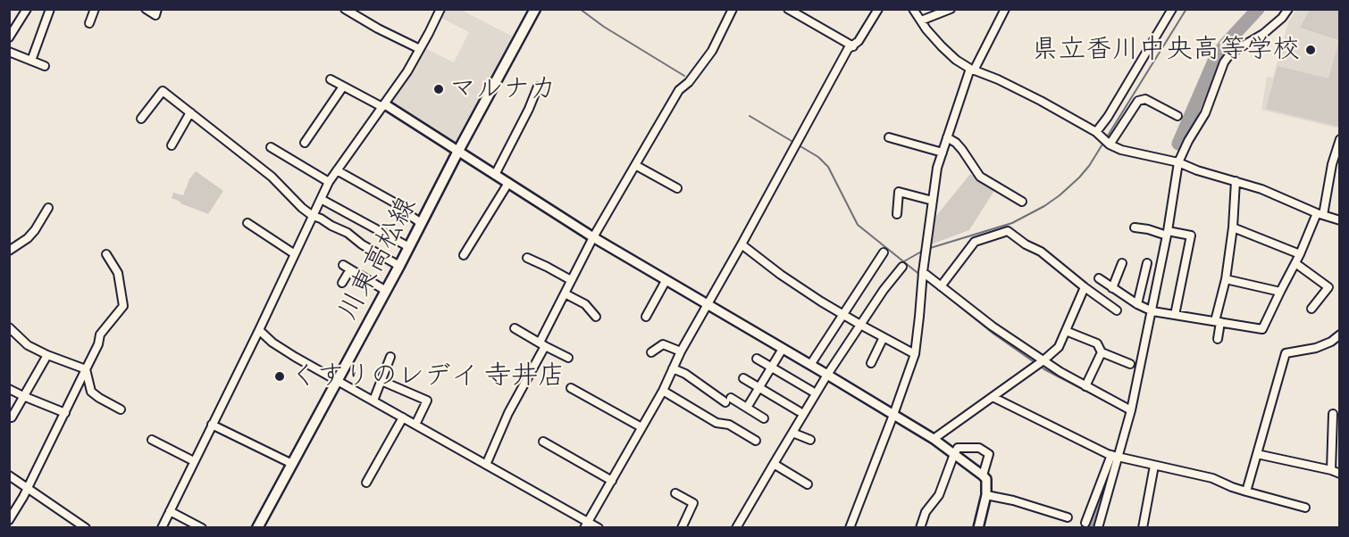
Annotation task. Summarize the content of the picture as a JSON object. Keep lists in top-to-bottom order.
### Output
{
  "streets": {
    "main road": ["川東高松線"]
  },
  "places": ["県立香川中央高等学校", "マルナカ", "くすりのレデイ 寺井店"]
}
